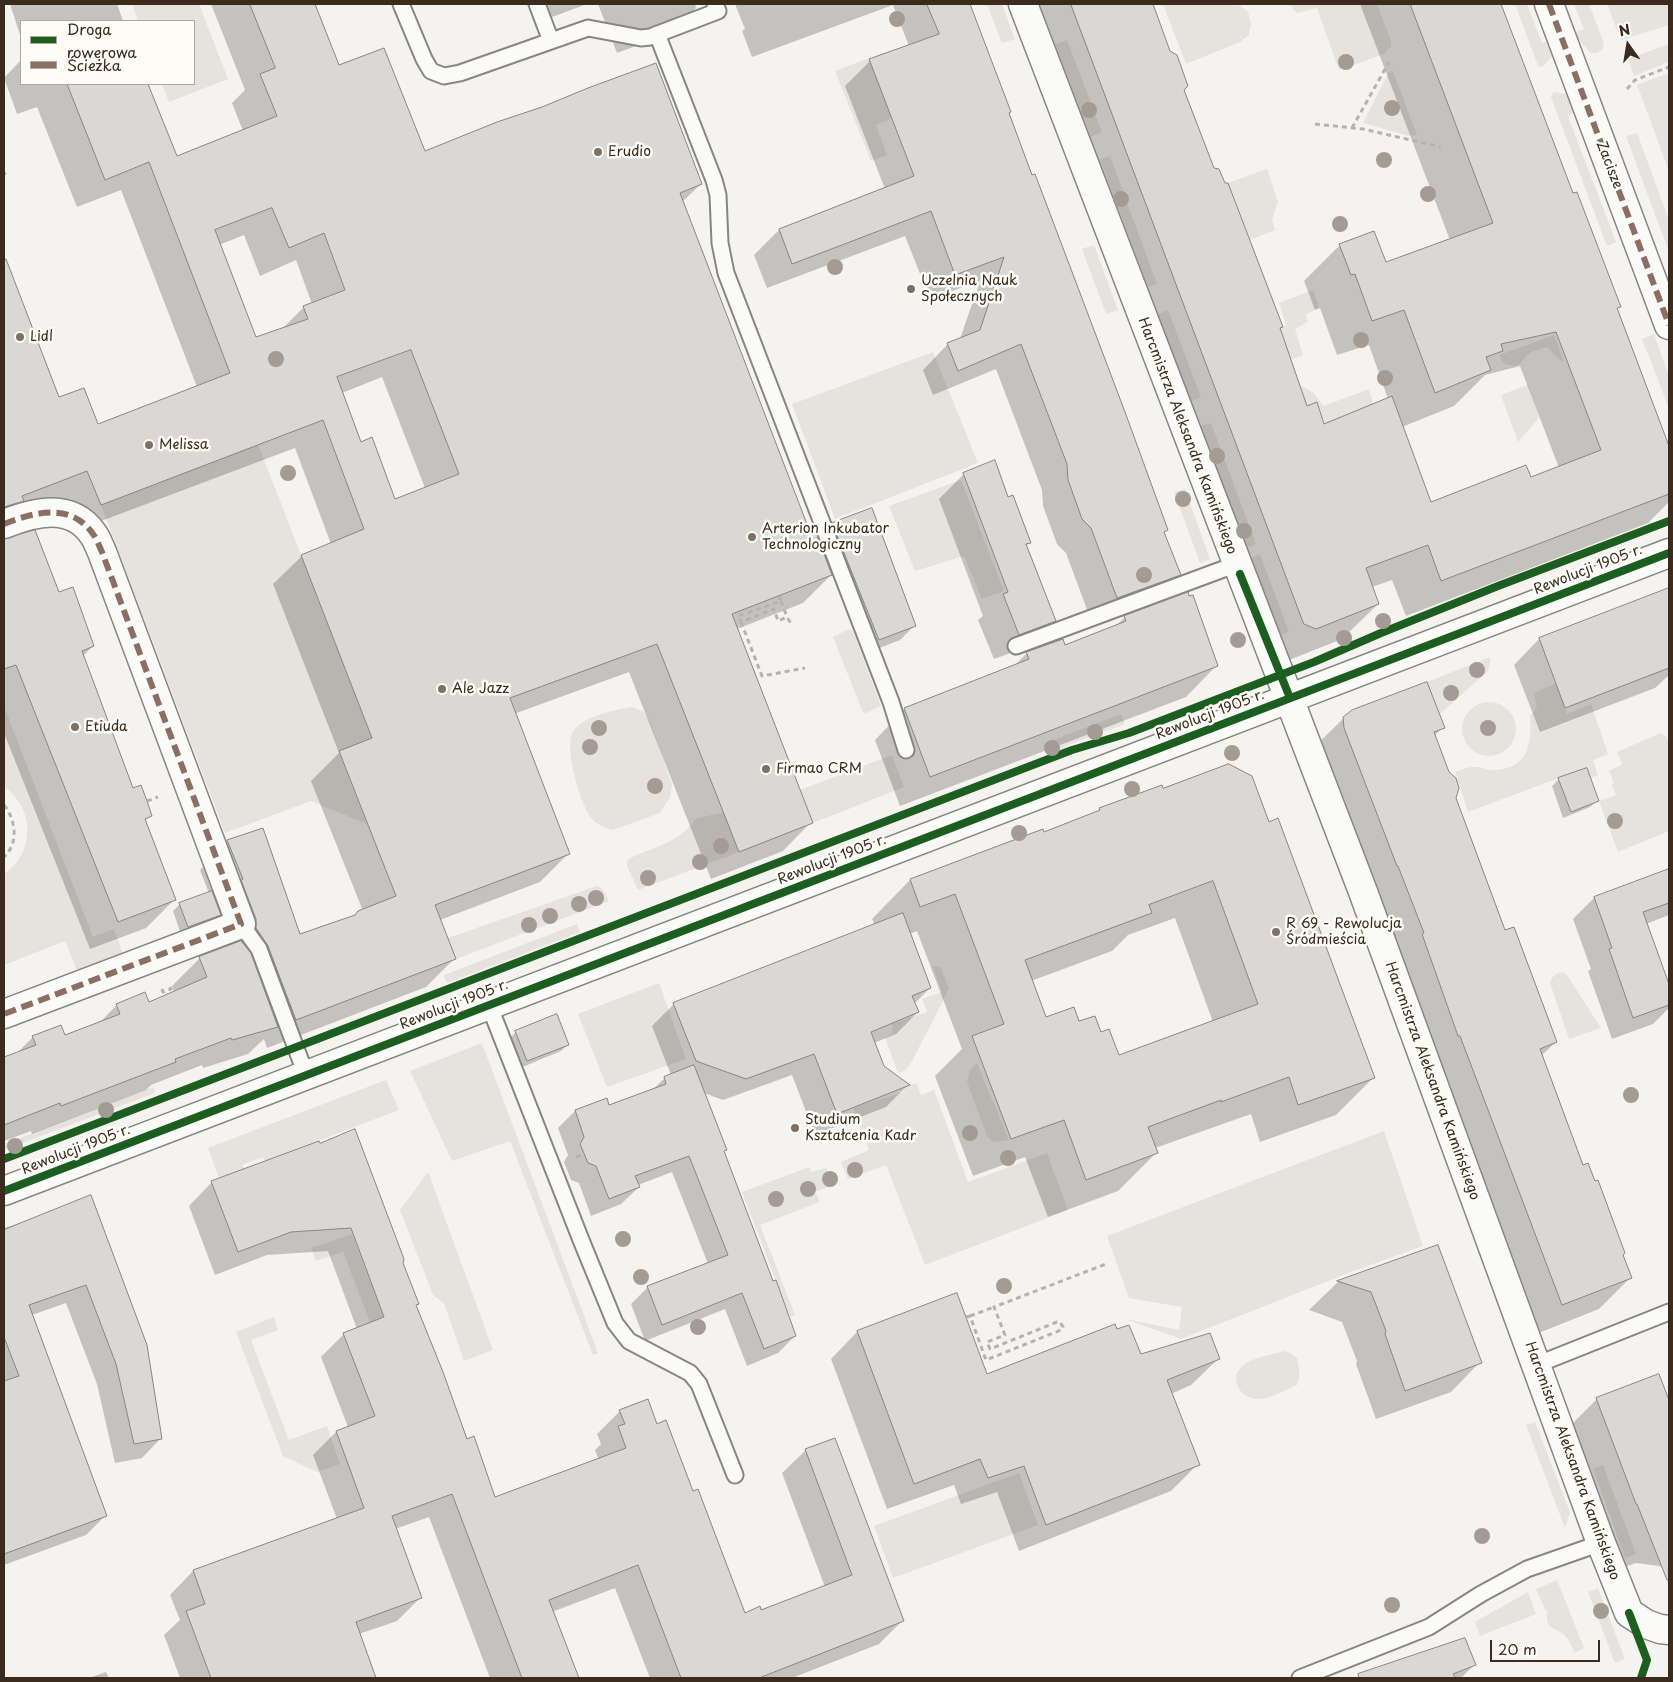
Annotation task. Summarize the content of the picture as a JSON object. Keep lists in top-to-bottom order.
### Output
{
  "streets": {
    "street": ["Zacisze", "Harcmistrza Aleksandra Kamińskiego", "Rewolucji 1905 r."]
  },
  "crossings": [
    ["Harcmistrza Aleksandra Kamińskiego", "Rewolucji 1905 r."]
  ],
  "places": [
    "Erudio",
    "Uczelnia Nauk Społecznych",
    "Lidl",
    "Melissa",
    "Arterion Inkubator Technologiczny",
    "Ale Jazz",
    "Etiuda",
    "Firmao CRM",
    "R 69 - Rewolucja Śródmieścia",
    "Studium Kształcenia Kadr"
  ],
  "legend": ["Droga rowerowa", "Ścieżka"],
  "scale_bar": "20 m",
  "north": "top"
}
